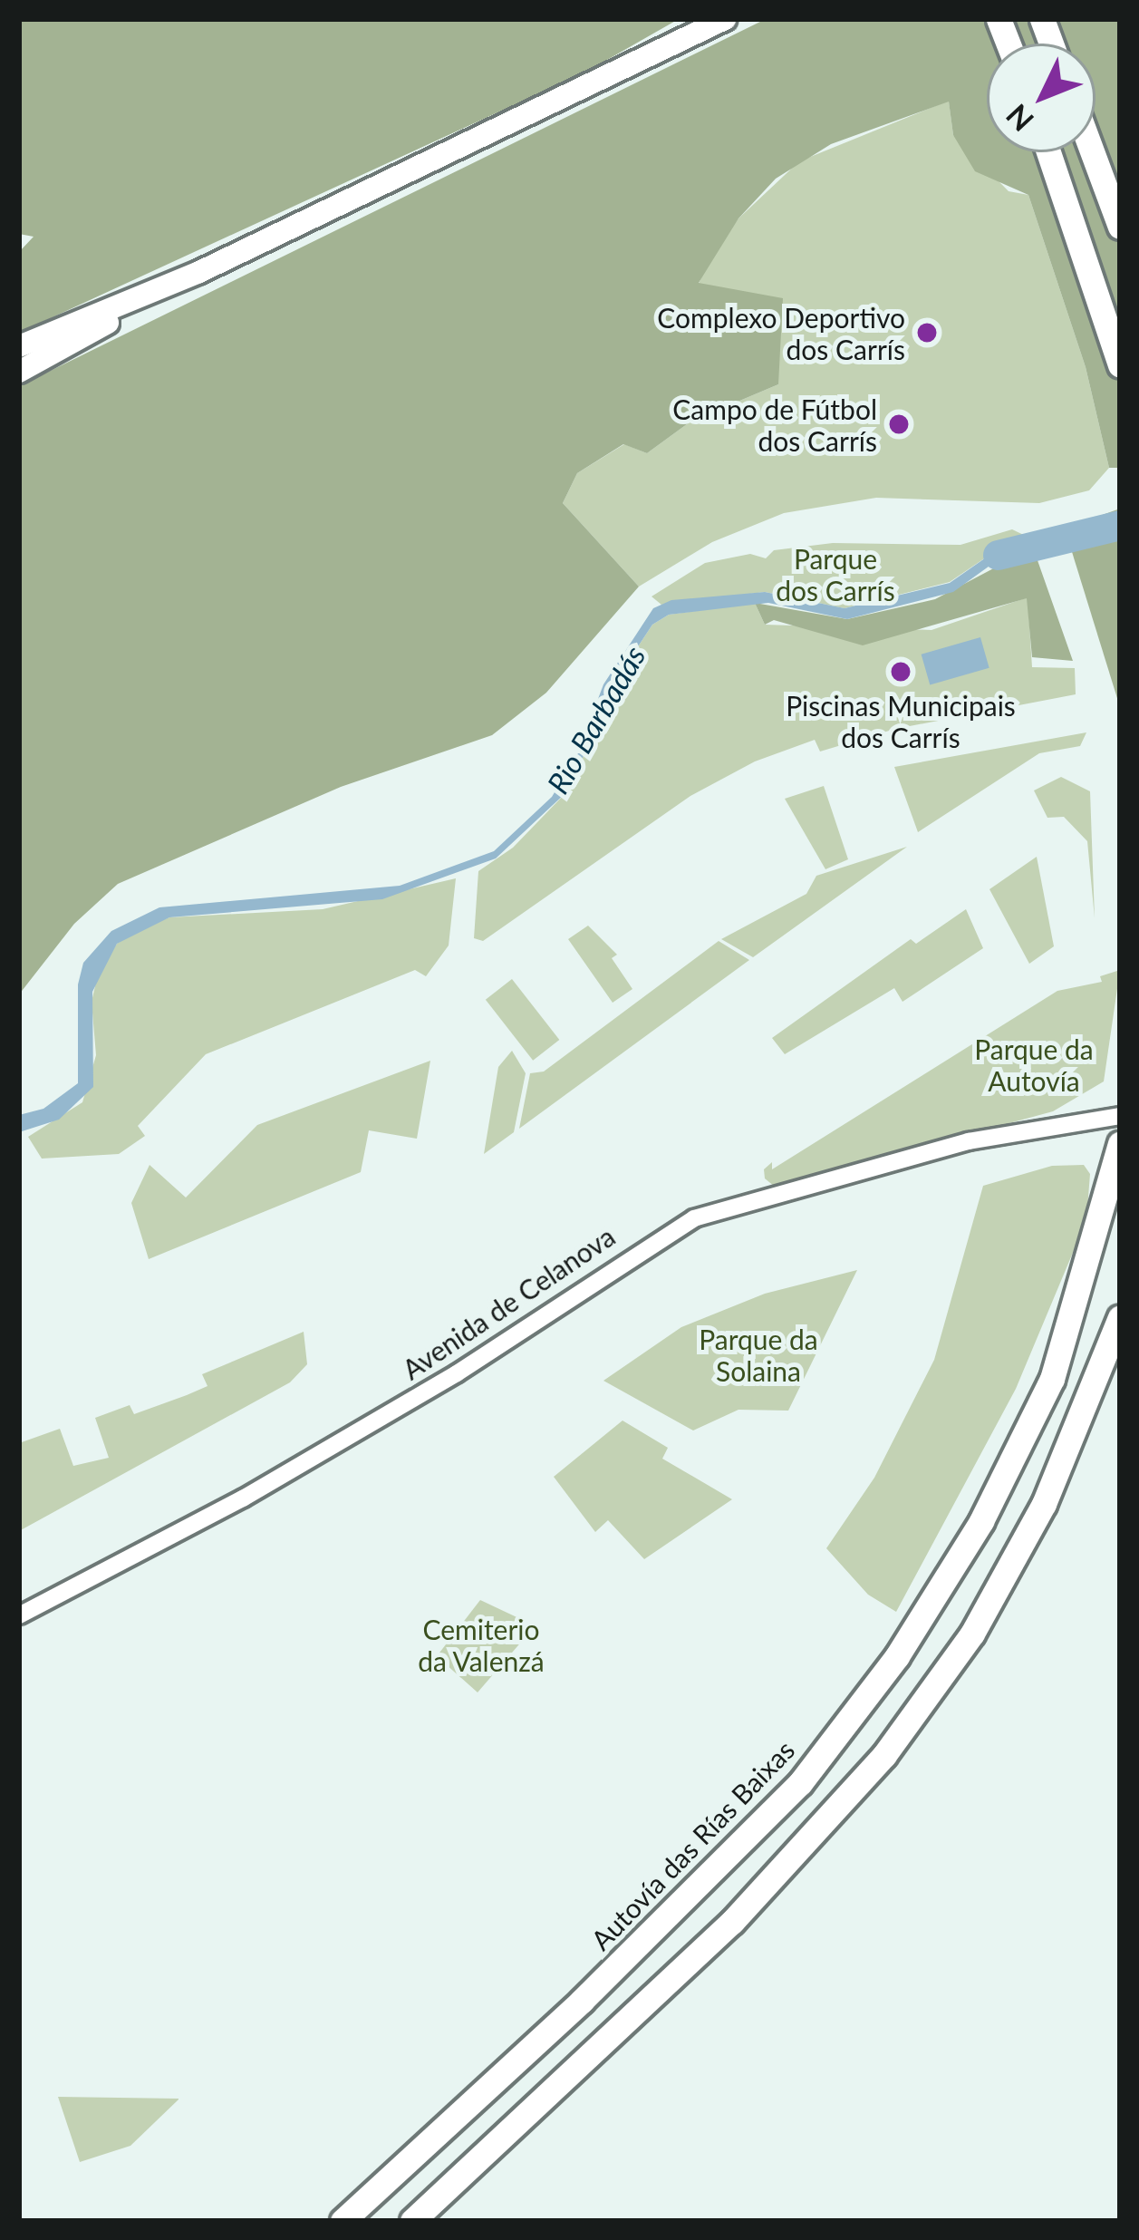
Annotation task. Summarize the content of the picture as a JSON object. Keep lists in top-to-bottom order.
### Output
{
  "streets": {
    "highway": ["Autovía das Rías Baixas"],
    "street": ["Avenida de Celanova"]
  },
  "water": ["Rio Barbadás"],
  "parks": [
    "Parque dos Carrís",
    "Parque da Autovía",
    "Parque da Solaina",
    "Cemiterio da Valenzá"
  ],
  "places": ["Complexo Deportivo dos Carrís", "Campo de Fútbol dos Carrís", "Piscinas Municipais dos Carrís"],
  "north": "bottom left"
}
